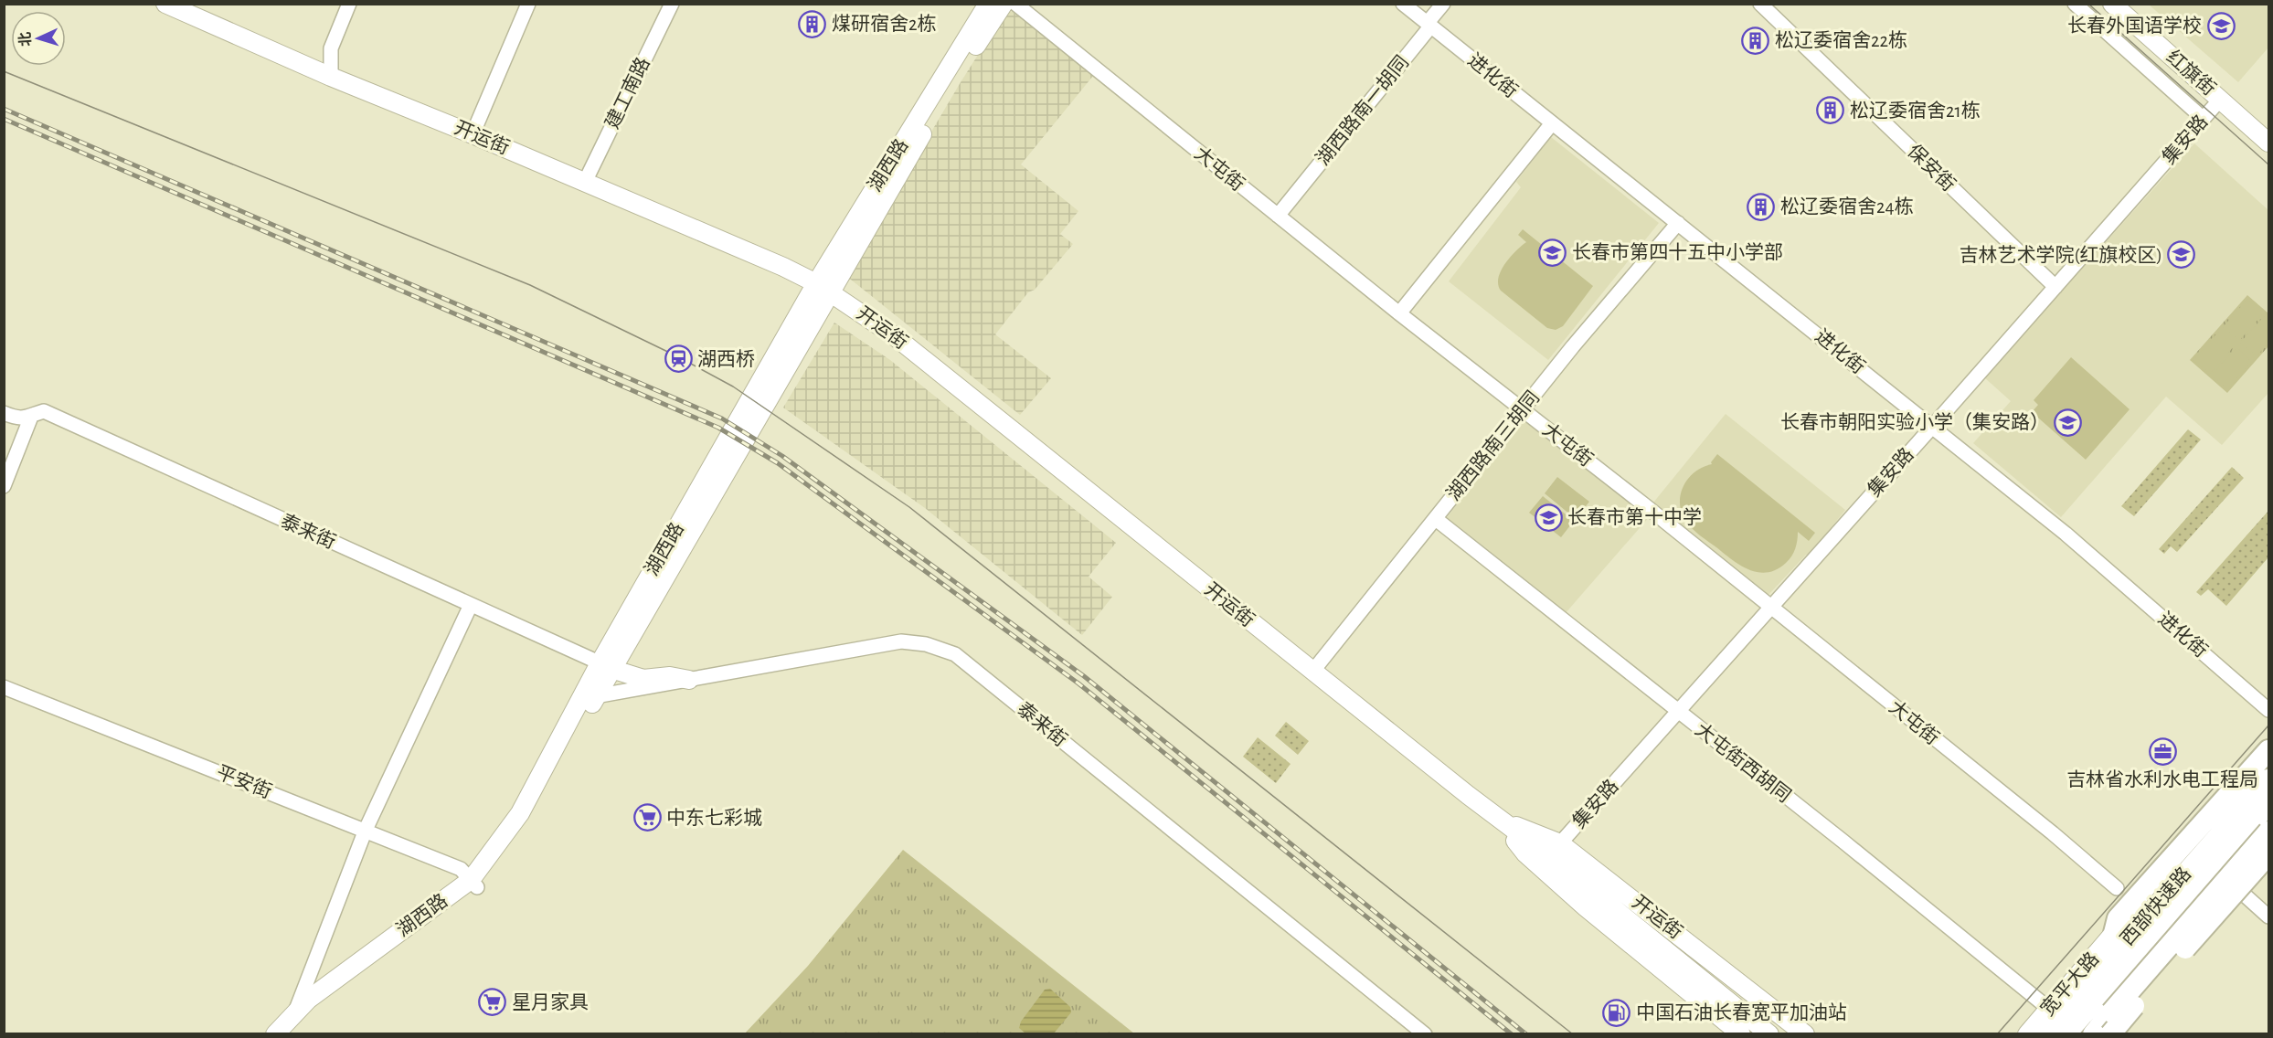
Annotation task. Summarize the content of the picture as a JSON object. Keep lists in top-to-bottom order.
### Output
{
  "streets": {
    "highway": ["西部快速路"],
    "main road": [
      "红旗街",
      "开运街",
      "湖西路",
      "宽平大路"
    ],
    "street": [
      "进化街",
      "建工南路",
      "湖西路南一胡同",
      "集安路",
      "保安街",
      "大屯街",
      "湖西路南三胡同",
      "泰来街",
      "大屯街西胡同",
      "平安街"
    ]
  },
  "crossings": [
    ["红旗街", "集安路"],
    ["进化街", "湖西路南一胡同"],
    ["进化街", "集安路"],
    ["进化街", "湖西路南三胡同"],
    ["建工南路", "开运街"],
    ["湖西路南一胡同", "大屯街"],
    ["开运街", "集安路"],
    ["开运街", "湖西路"],
    ["开运街", "湖西路南三胡同"],
    ["集安路", "保安街"],
    ["集安路", "大屯街"],
    ["集安路", "大屯街西胡同"],
    ["湖西路", "泰来街"],
    ["湖西路", "平安街"],
    ["大屯街", "湖西路南三胡同"],
    ["湖西路南三胡同", "大屯街西胡同"],
    ["大屯街西胡同", "宽平大路"]
  ],
  "places": {
    "building": [
      "煤研宿舍2栋",
      "松辽委宿舍22栋",
      "松辽委宿舍21栋",
      "松辽委宿舍24栋"
    ],
    "school or university": [
      "长春外国语学校",
      "长春市第四十五中小学部",
      "吉林艺术学院(红旗校区)",
      "长春市朝阳实验小学（集安路）",
      "长春市第十中学"
    ],
    "station": ["湖西桥"],
    "office": ["吉林省水利水电工程局"],
    "supermarket": ["中东七彩城", "星月家具"],
    "fuel station": ["中国石油长春宽平加油站"]
  },
  "north": "left"
}
